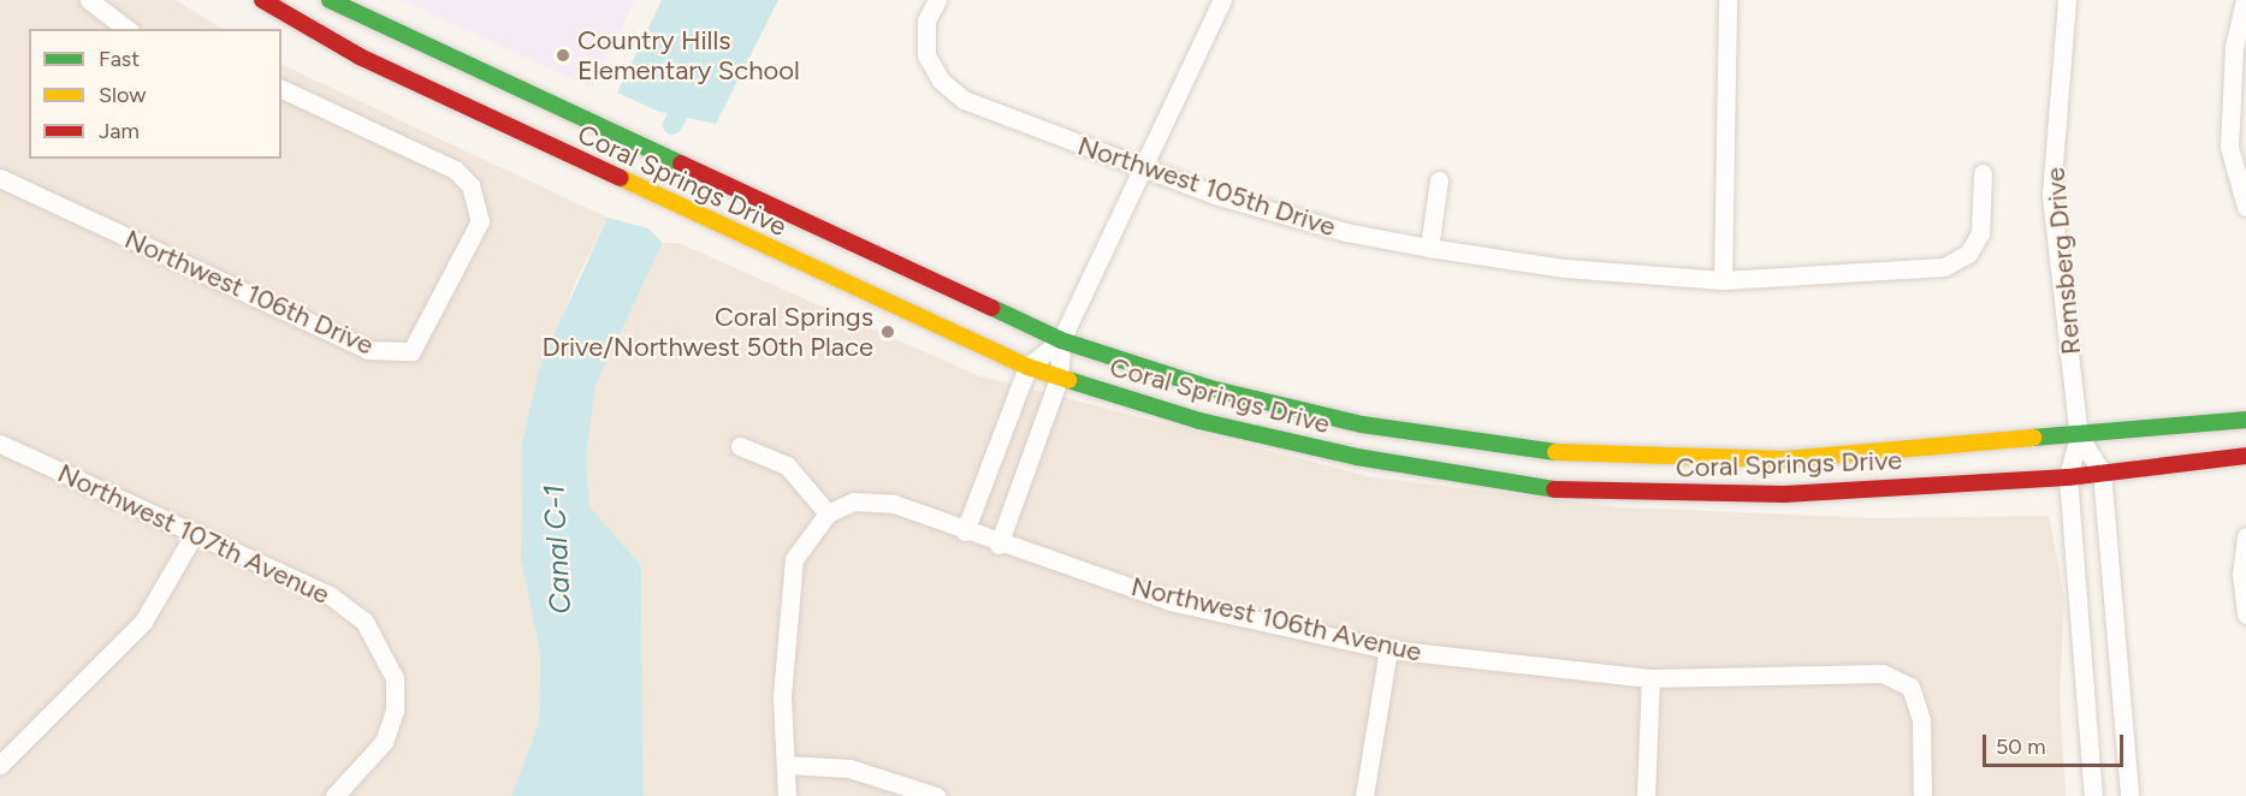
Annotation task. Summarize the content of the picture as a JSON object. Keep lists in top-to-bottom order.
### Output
{
  "streets": {
    "main road": ["Coral Springs Drive"],
    "street": [
      "Northwest 105th Drive",
      "Remsberg Drive",
      "Northwest 106th Drive",
      "Northwest 107th Avenue",
      "Northwest 106th Avenue"
    ]
  },
  "crossings": [
    ["Coral Springs Drive", "Remsberg Drive"]
  ],
  "water": ["Canal C-1"],
  "places": ["Country Hills Elementary School", "Coral Springs Drive/Northwest 50th Place"],
  "legend": ["Fast", "Slow", "Jam"],
  "scale_bar": "50 m"
}
